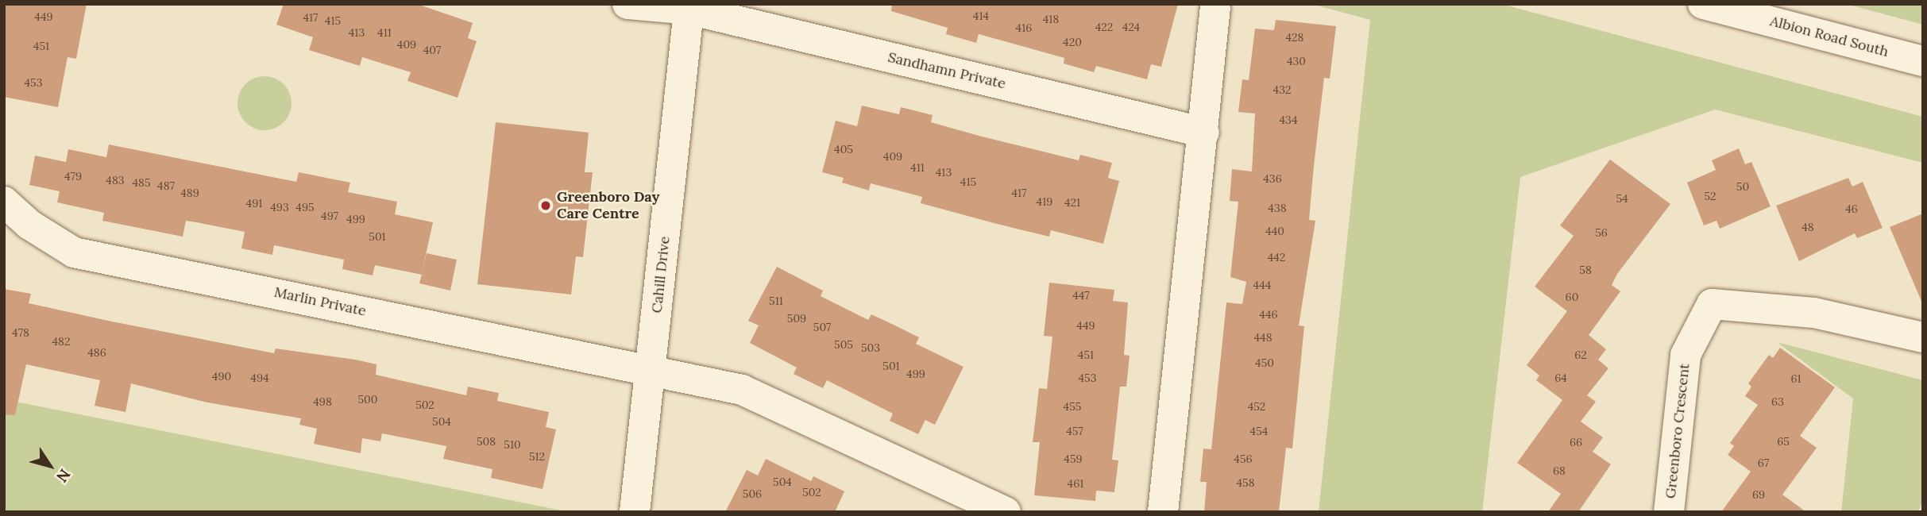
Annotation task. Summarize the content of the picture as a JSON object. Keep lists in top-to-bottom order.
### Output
{
  "streets": {
    "street": [
      "Albion Road South",
      "Sandhamn Private",
      "Cahill Drive",
      "Marlin Private",
      "Greenboro Crescent"
    ]
  },
  "crossings": [
    ["Sandhamn Private", "Cahill Drive"],
    ["Cahill Drive", "Marlin Private"]
  ],
  "places": ["Greenboro Day Care Centre"],
  "house_numbers": [
    "414",
    "449",
    "417",
    "418",
    "415",
    "422",
    "424",
    "416",
    "413",
    "411",
    "428",
    "420",
    "409",
    "451",
    "407",
    "430",
    "453",
    "432",
    "434",
    "405",
    "409",
    "411",
    "413",
    "479",
    "436",
    "483",
    "415",
    "485",
    "487",
    "50",
    "489",
    "417",
    "52",
    "54",
    "419",
    "421",
    "491",
    "493",
    "495",
    "438",
    "46",
    "497",
    "499",
    "48",
    "440",
    "56",
    "501",
    "442",
    "58",
    "444",
    "447",
    "60",
    "511",
    "446",
    "509",
    "449",
    "507",
    "478",
    "448",
    "482",
    "505",
    "503",
    "486",
    "451",
    "62",
    "450",
    "501",
    "499",
    "490",
    "494",
    "453",
    "64",
    "61",
    "500",
    "498",
    "63",
    "502",
    "455",
    "452",
    "504",
    "457",
    "454",
    "508",
    "65",
    "66",
    "510",
    "512",
    "459",
    "456",
    "67",
    "68",
    "504",
    "458",
    "461",
    "502",
    "506",
    "69"
  ],
  "north": "bottom right"
}
